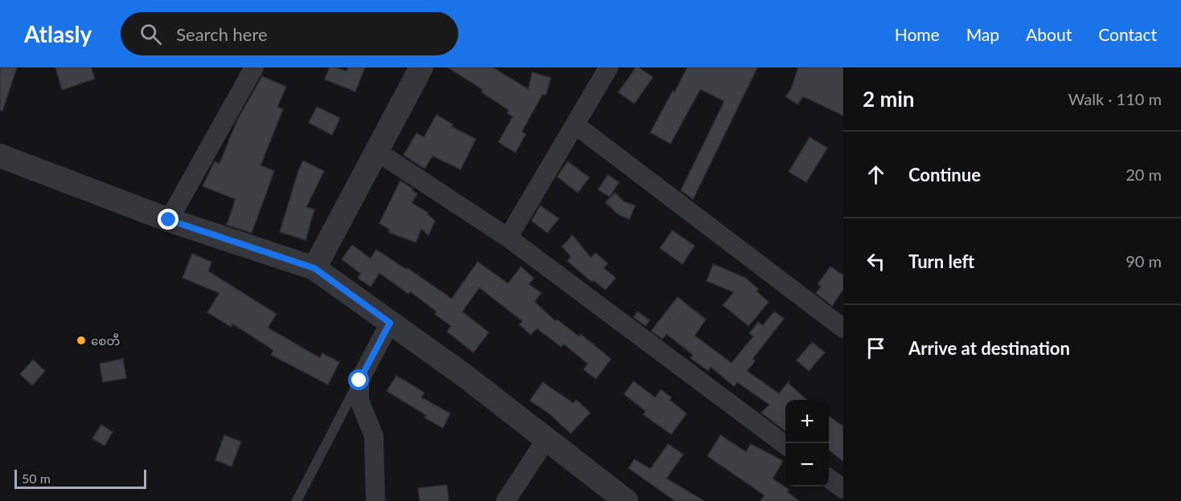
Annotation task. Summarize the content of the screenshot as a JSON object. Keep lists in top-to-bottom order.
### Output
{
  "places": ["စေတီ"],
  "scale_bar": "50 m",
  "page": {
    "header": "Atlasly",
    "search": "Search here",
    "nav": [
      "Home",
      "Map",
      "About",
      "Contact"
    ],
    "heading": ["2 min", "Walk · 110 m"],
    "list": [
      ["Continue", "20 m"],
      ["Turn left", "90 m"],
      "Arrive at destination"
    ],
    "map_buttons": ["+", "−"],
    "scale": "50 m"
  }
}
